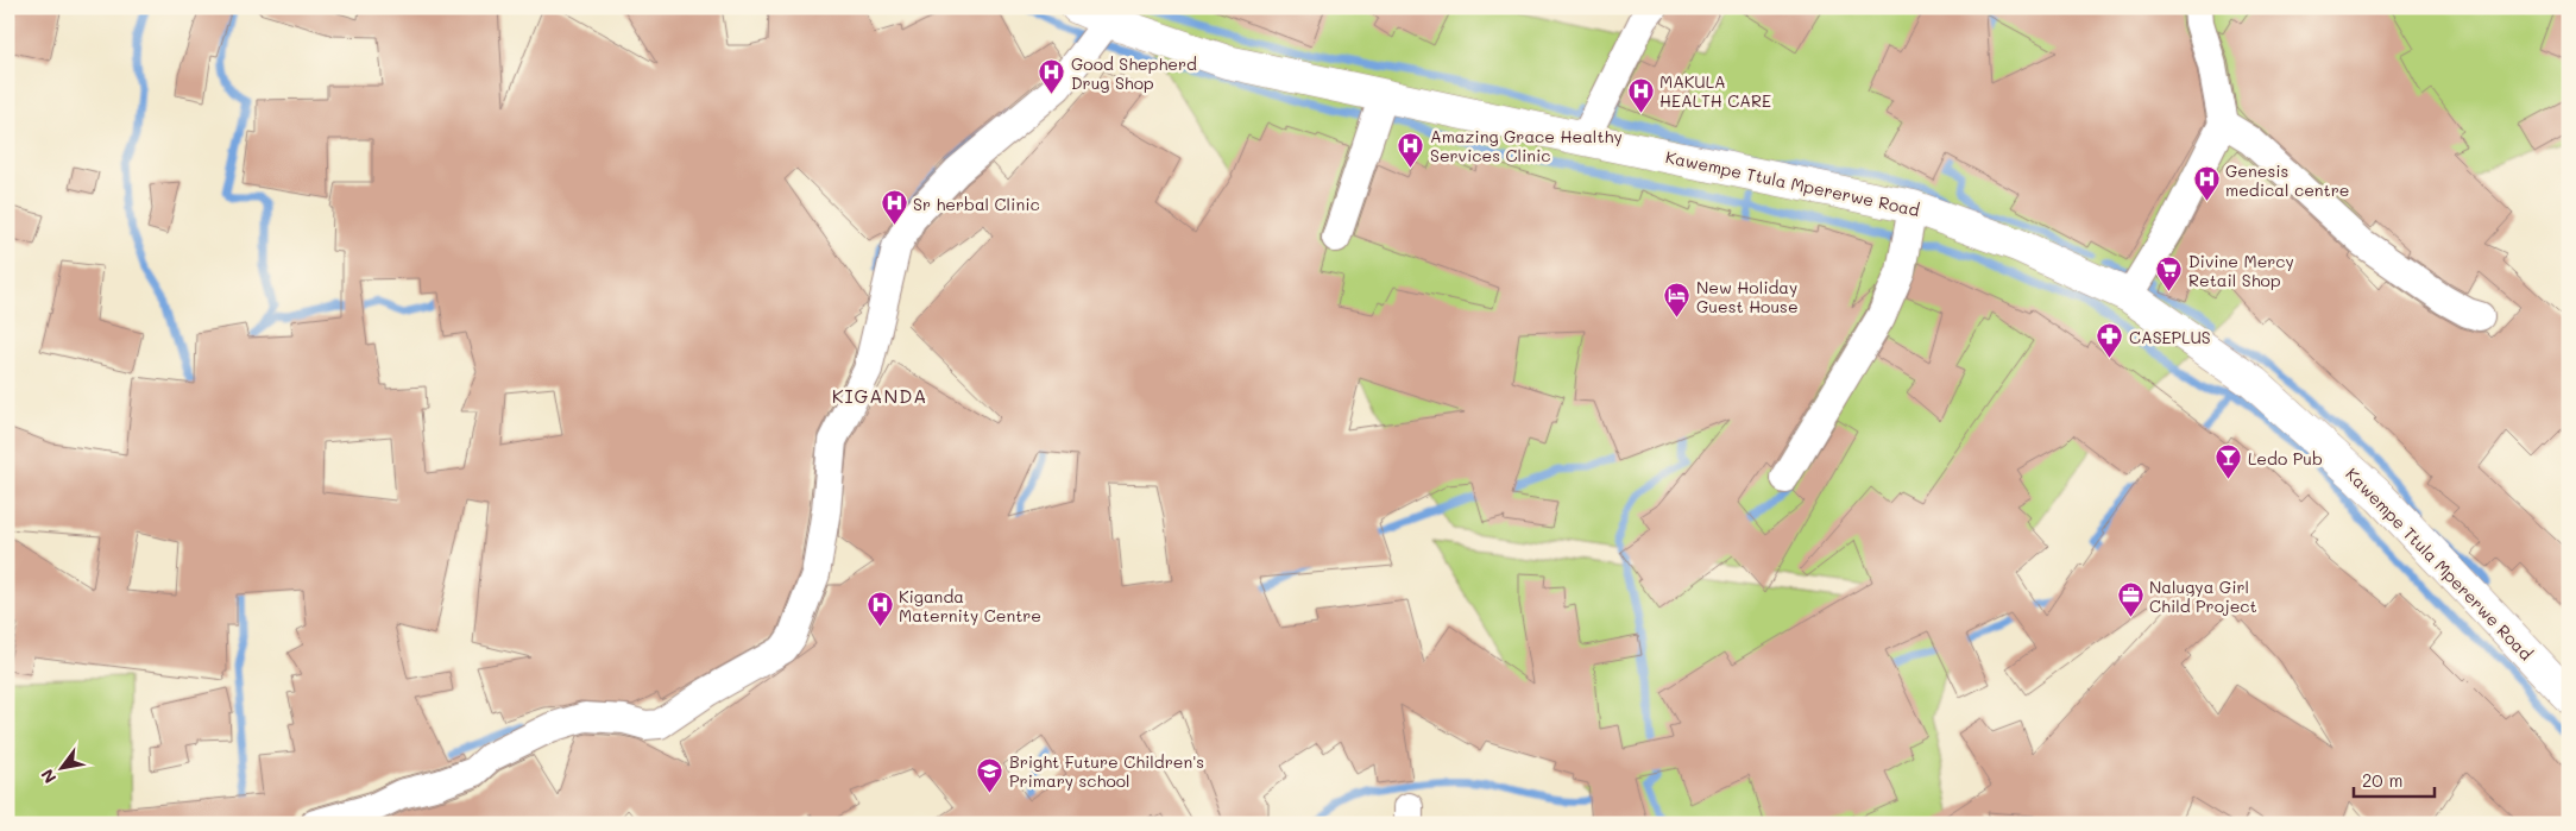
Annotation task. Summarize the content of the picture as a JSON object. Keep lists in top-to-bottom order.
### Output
{
  "streets": {
    "street": ["Kawempe Ttula Mpererwe Road"]
  },
  "districts": ["KIGANDA"],
  "places": {
    "hospital": [
      "Good Shepherd Drug Shop",
      "MAKULA HEALTH CARE",
      "Amazing Grace Healthy Services Clinic",
      "Genesis medical centre",
      "Sr herbal Clinic",
      "Kiganda Maternity Centre"
    ],
    "supermarket": ["Divine Mercy Retail Shop"],
    "hotel": ["New Holiday Guest House"],
    "pharmacy": ["CASEPLUS"],
    "bar": ["Ledo Pub"],
    "office": ["Nalugya Girl Child Project"],
    "school or university": ["Bright Future Children's Primary school"]
  },
  "scale_bar": "20 m",
  "north": "bottom left"
}
